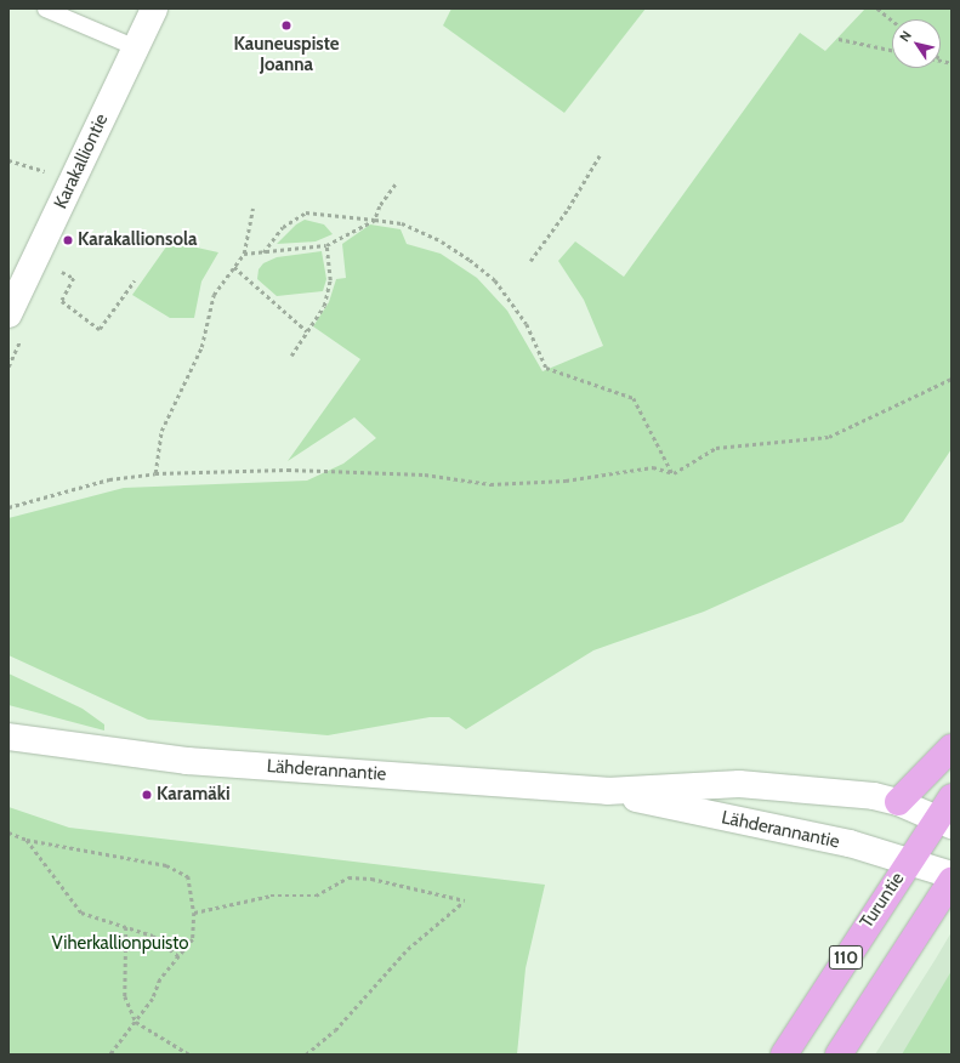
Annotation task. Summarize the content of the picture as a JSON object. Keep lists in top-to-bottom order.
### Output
{
  "streets": {
    "main road": [
      "Karakalliontie",
      "Lähderannantie",
      "Turuntie",
      "110"
    ]
  },
  "crossings": [
    ["Lähderannantie", "Turuntie"]
  ],
  "parks": ["Viherkallionpuisto"],
  "places": ["Kauneuspiste Joanna", "Karakallionsola", "Karamäki"],
  "north": "top left"
}
